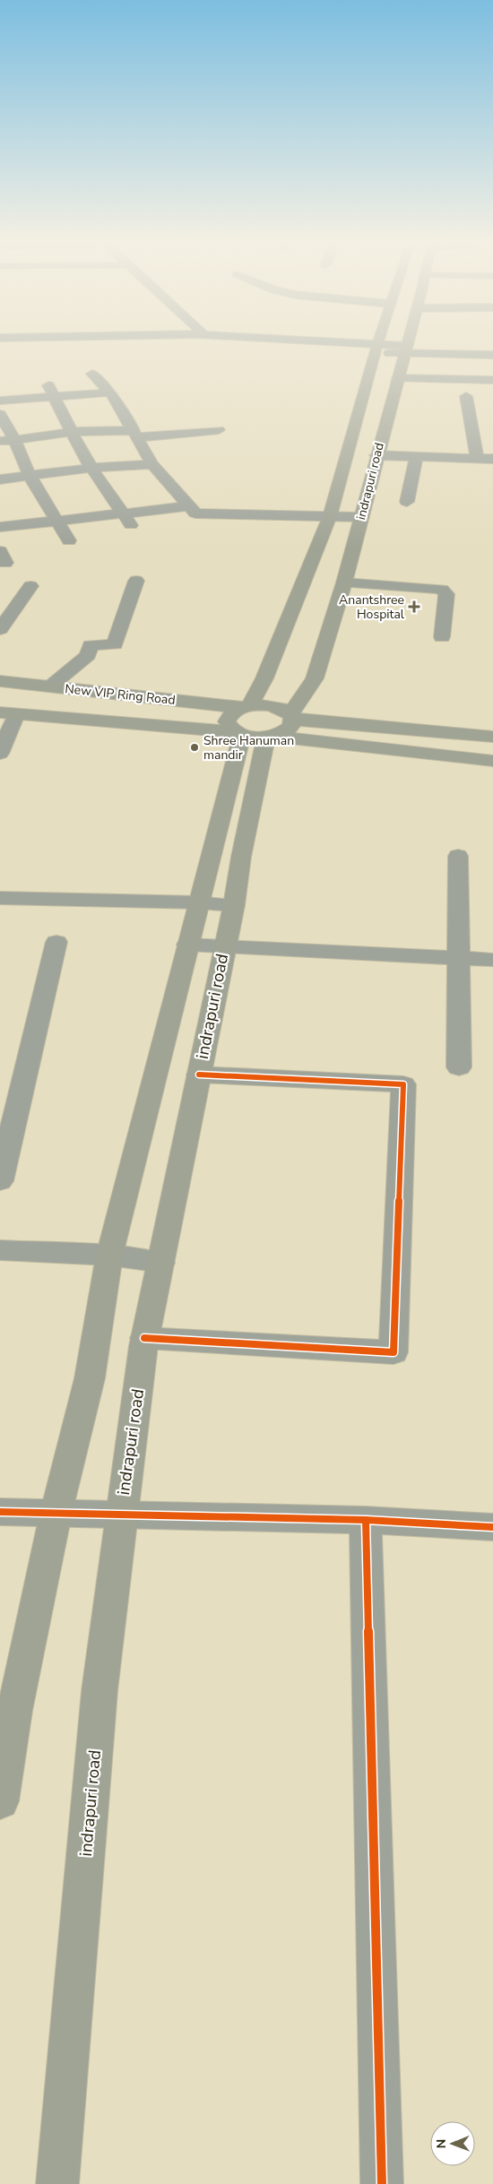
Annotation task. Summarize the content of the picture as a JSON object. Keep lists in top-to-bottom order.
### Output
{
  "streets": {
    "main road": ["indrapuri road", "New VIP Ring Road"]
  },
  "crossings": [
    ["indrapuri road", "New VIP Ring Road"]
  ],
  "places": {
    "health": ["Anantshree Hospital"],
    "other": ["Shree Hanuman mandir"]
  },
  "north": "left"
}
